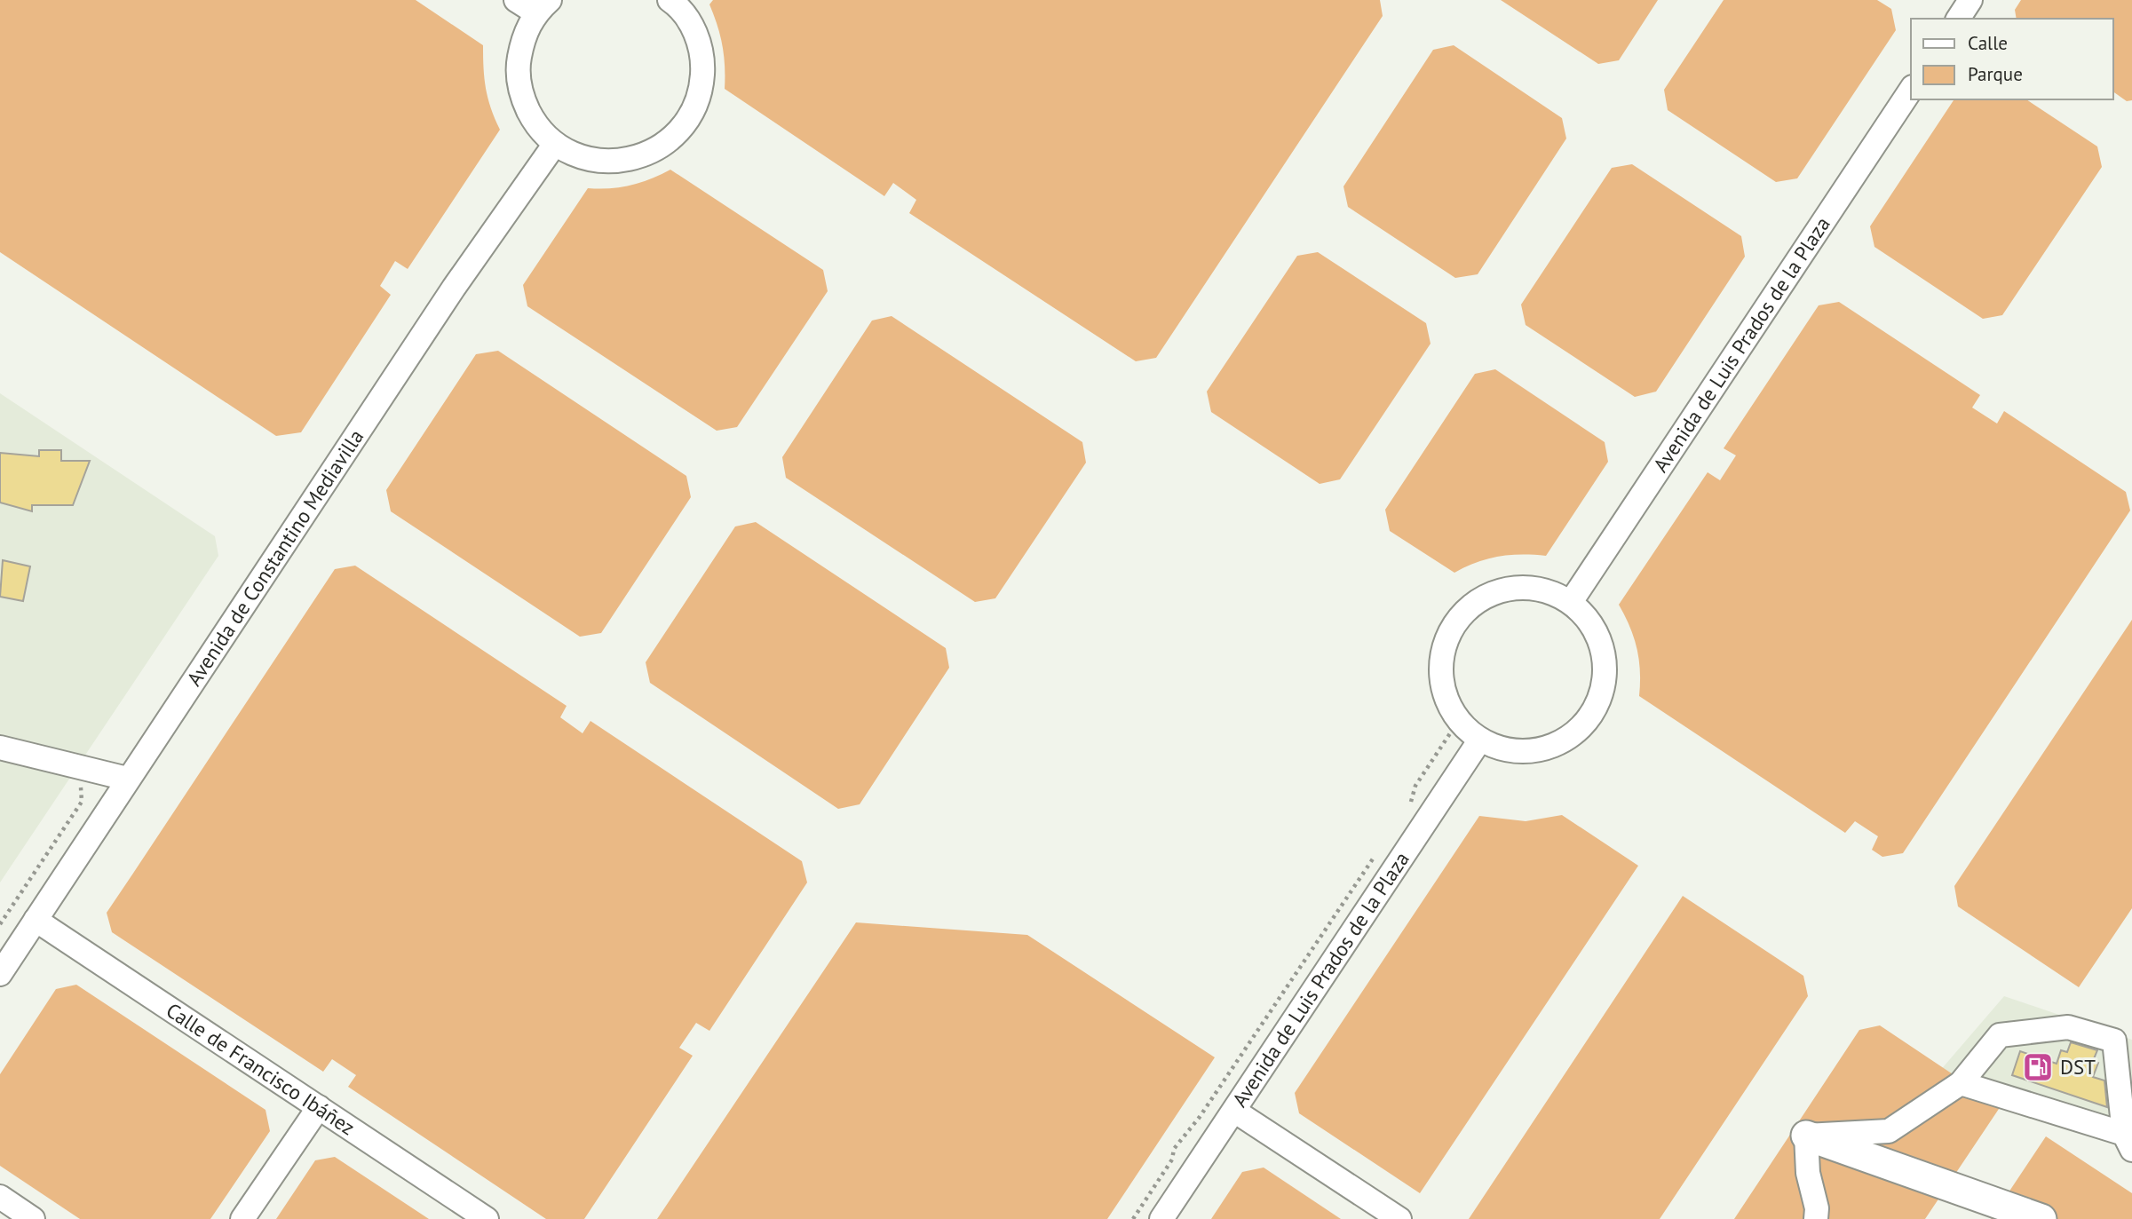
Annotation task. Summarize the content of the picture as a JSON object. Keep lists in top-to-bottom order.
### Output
{
  "streets": {
    "street": ["Avenida de Luis Prados de la Plaza", "Avenida de Constantino Mediavilla", "Calle de Francisco Ibáñez"]
  },
  "crossings": [
    ["Avenida de Constantino Mediavilla", "Calle de Francisco Ibáñez"]
  ],
  "places": {
    "fuel station": ["DST"]
  },
  "legend": ["Calle", "Parque"]
}
